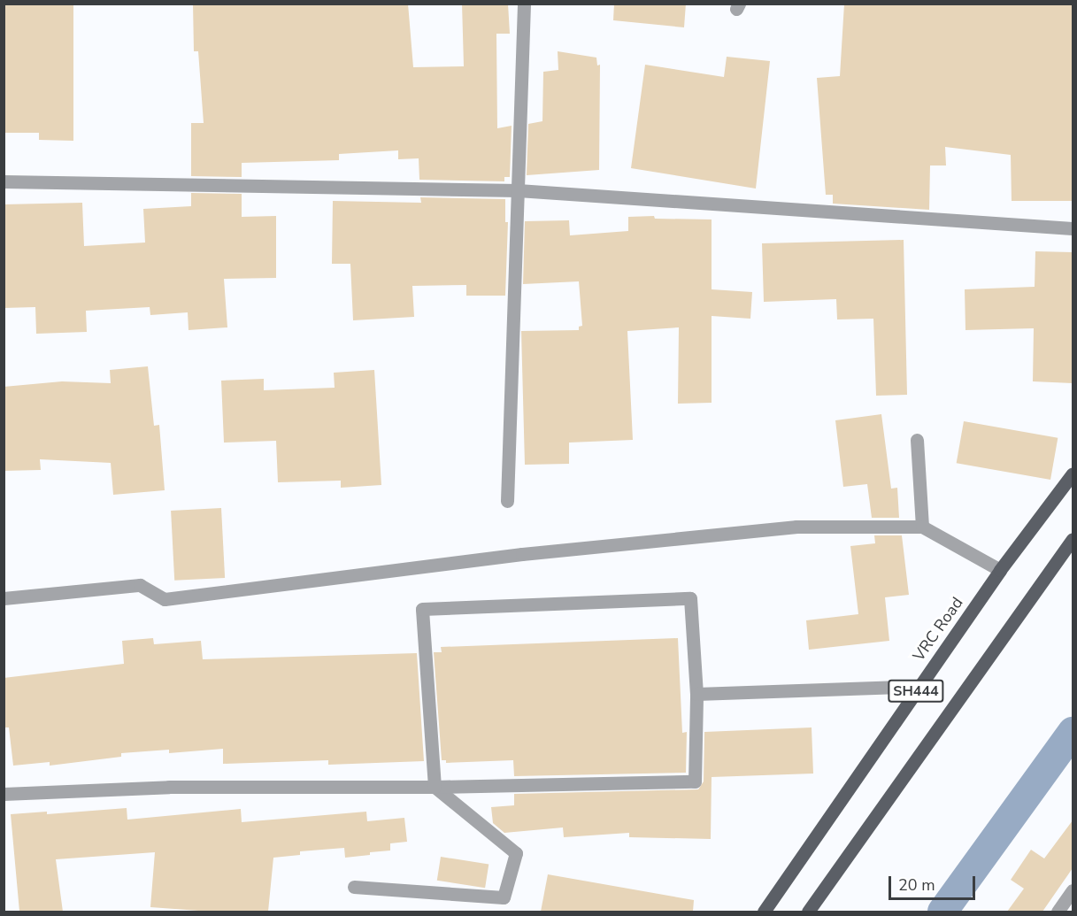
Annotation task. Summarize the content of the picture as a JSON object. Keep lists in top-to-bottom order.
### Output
{
  "streets": {
    "main road": ["VRC Road", "SH444"]
  },
  "scale_bar": "20 m"
}
